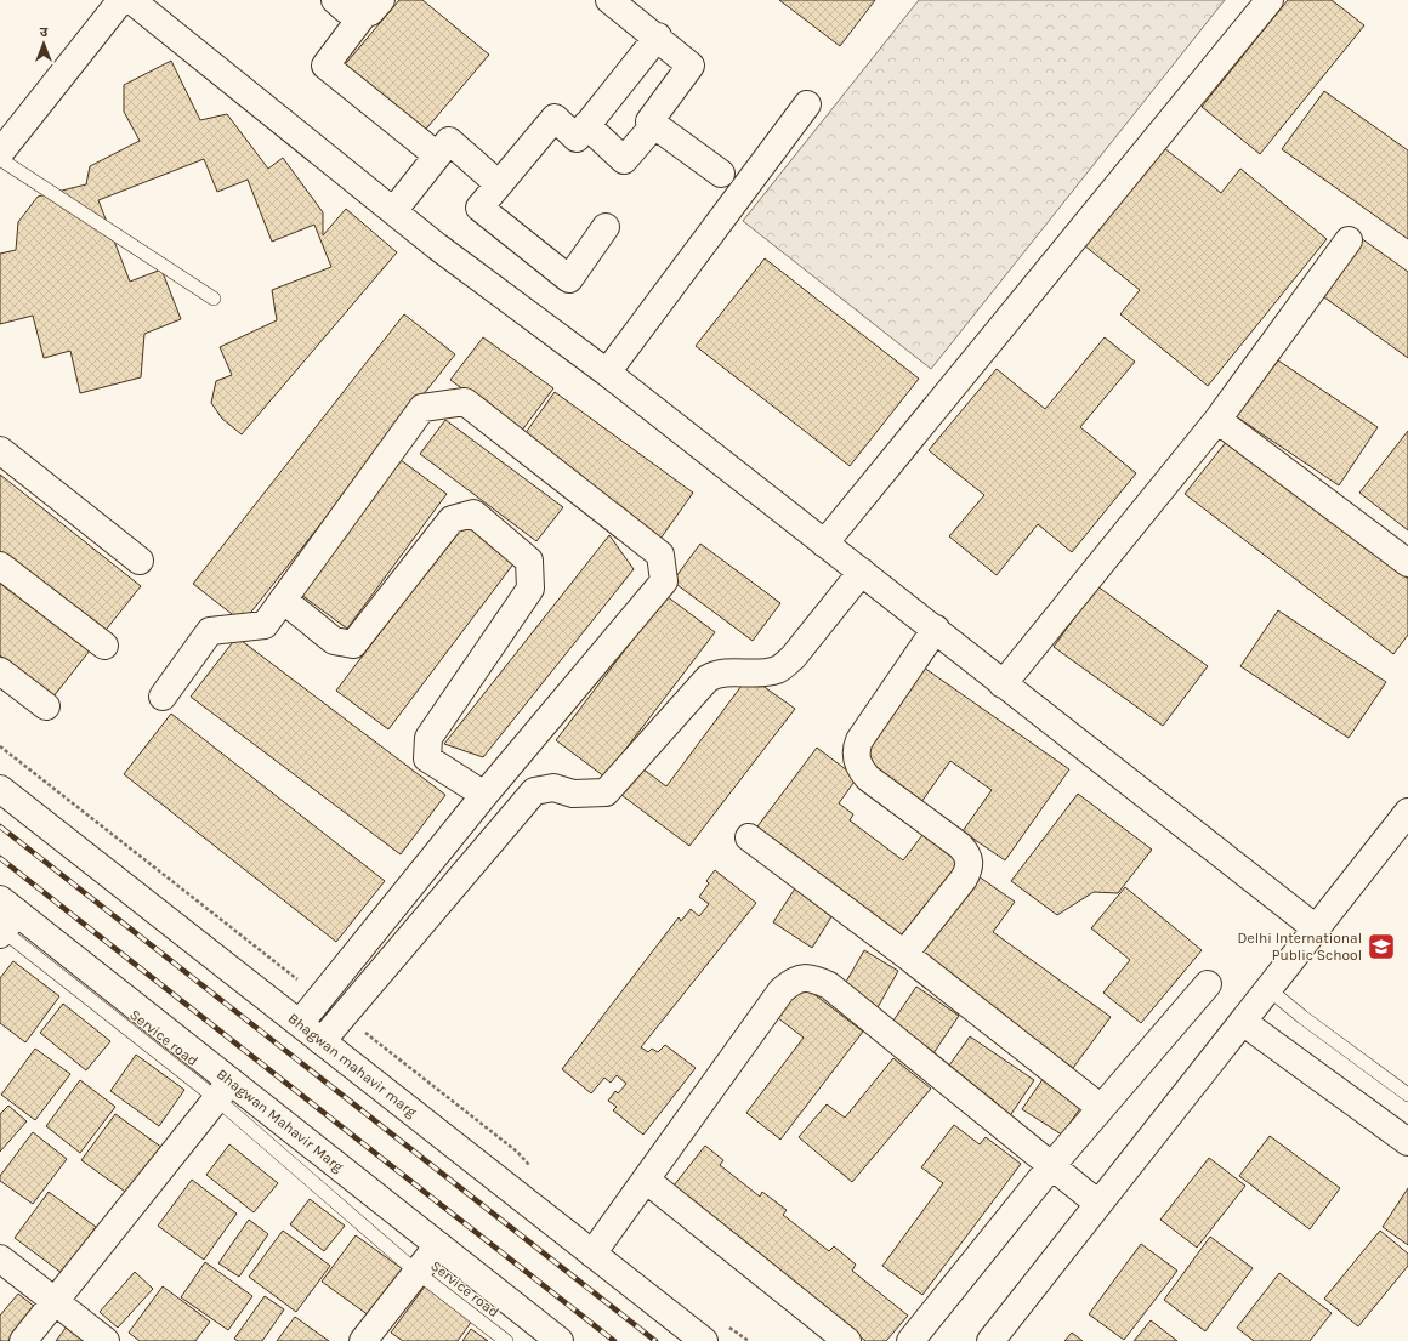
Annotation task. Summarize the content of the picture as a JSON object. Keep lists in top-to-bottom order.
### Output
{
  "streets": {
    "street": ["Bhagwan mahavir marg", "Bhagwan Mahavir Marg"],
    "lane": ["Service road"]
  },
  "crossings": [
    ["Service road", "Bhagwan Mahavir Marg"]
  ],
  "places": {
    "school or university": ["Delhi International Public School"]
  },
  "north": "top"
}
